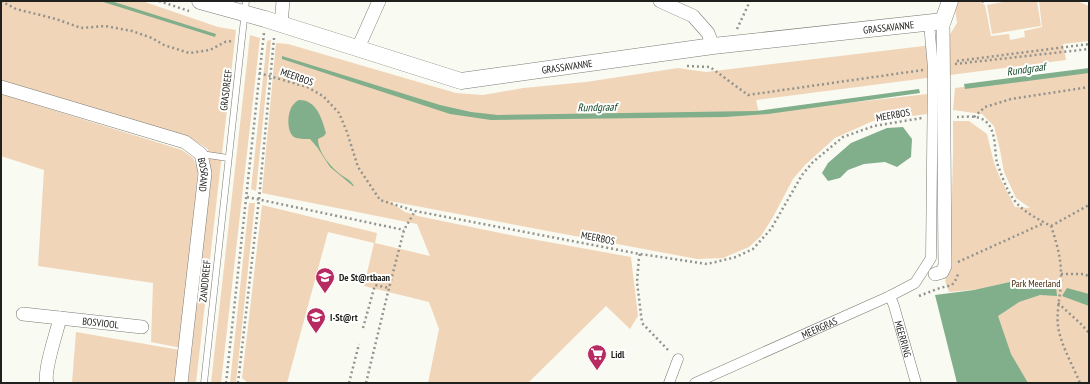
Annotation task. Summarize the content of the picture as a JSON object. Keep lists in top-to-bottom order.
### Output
{
  "streets": {
    "street": [
      "GRASSAVANNE",
      "BOSRAND",
      "BOSVIOOL",
      "MEERGRAS",
      "MEERRING"
    ],
    "lane": ["GRASDREEF", "ZANDDREEF"],
    "path": ["MEERBOS"]
  },
  "crossings": [
    ["GRASSAVANNE", "GRASDREEF"],
    ["MEERBOS", "MEERGRAS"],
    ["GRASDREEF", "ZANDDREEF"],
    ["MEERGRAS", "MEERRING"]
  ],
  "water": ["Rundgraaf"],
  "parks": ["Park Meerland"],
  "places": {
    "school or university": ["De St@rtbaan", "I-St@rt"],
    "supermarket": ["Lidl"]
  }
}
